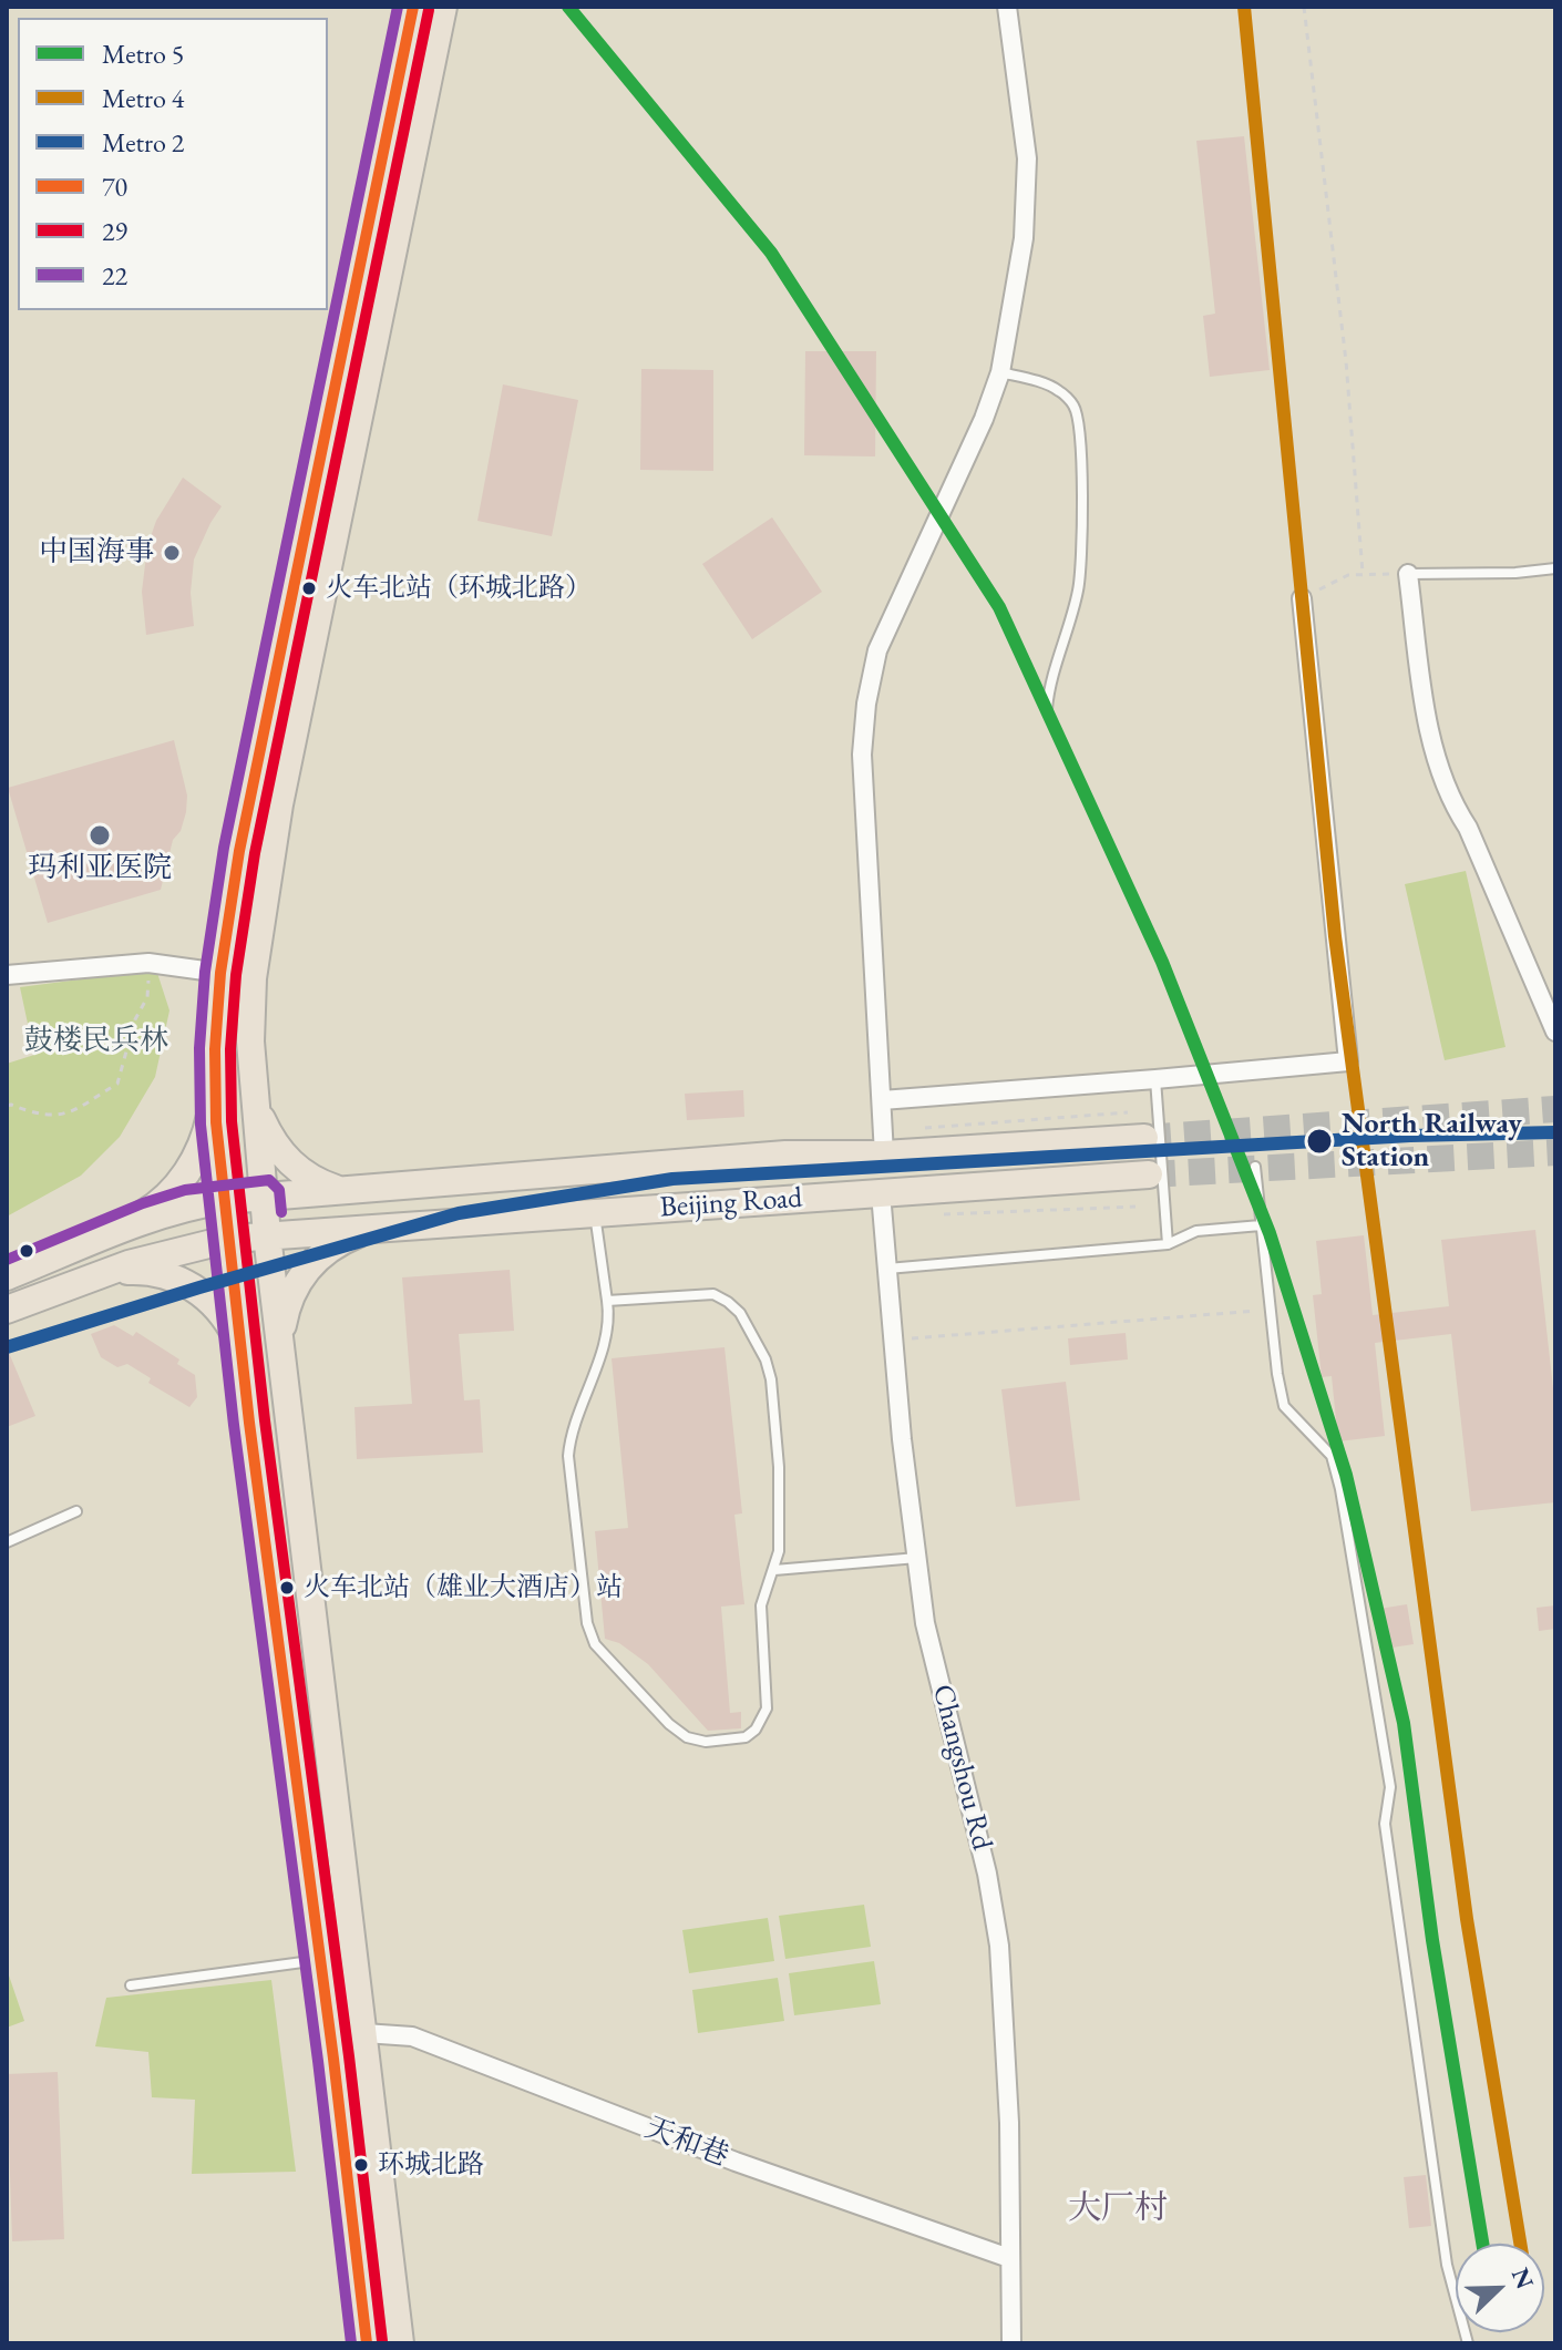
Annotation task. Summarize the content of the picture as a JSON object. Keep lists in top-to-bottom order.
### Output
{
  "streets": {
    "main road": ["Beijing Road"],
    "street": ["Changshou Rd", "天和巷"]
  },
  "crossings": [
    ["Beijing Road", "Changshou Rd"],
    ["Changshou Rd", "天和巷"]
  ],
  "districts": ["大厂村"],
  "parks": ["鼓楼民兵林"],
  "places": [
    "中国海事",
    "火车北站（环城北路）",
    "玛利亚医院",
    "North Railway Station",
    "火车北站（雄业大酒店）站",
    "环城北路"
  ],
  "lines": [
    "metro line 5",
    "metro line 4",
    "transit line 70",
    "transit line 22",
    "transit line 29",
    "metro line 2"
  ],
  "legend": [
    "Metro 5",
    "Metro 4",
    "Metro 2",
    "70",
    "29",
    "22"
  ],
  "north": "top right"
}
